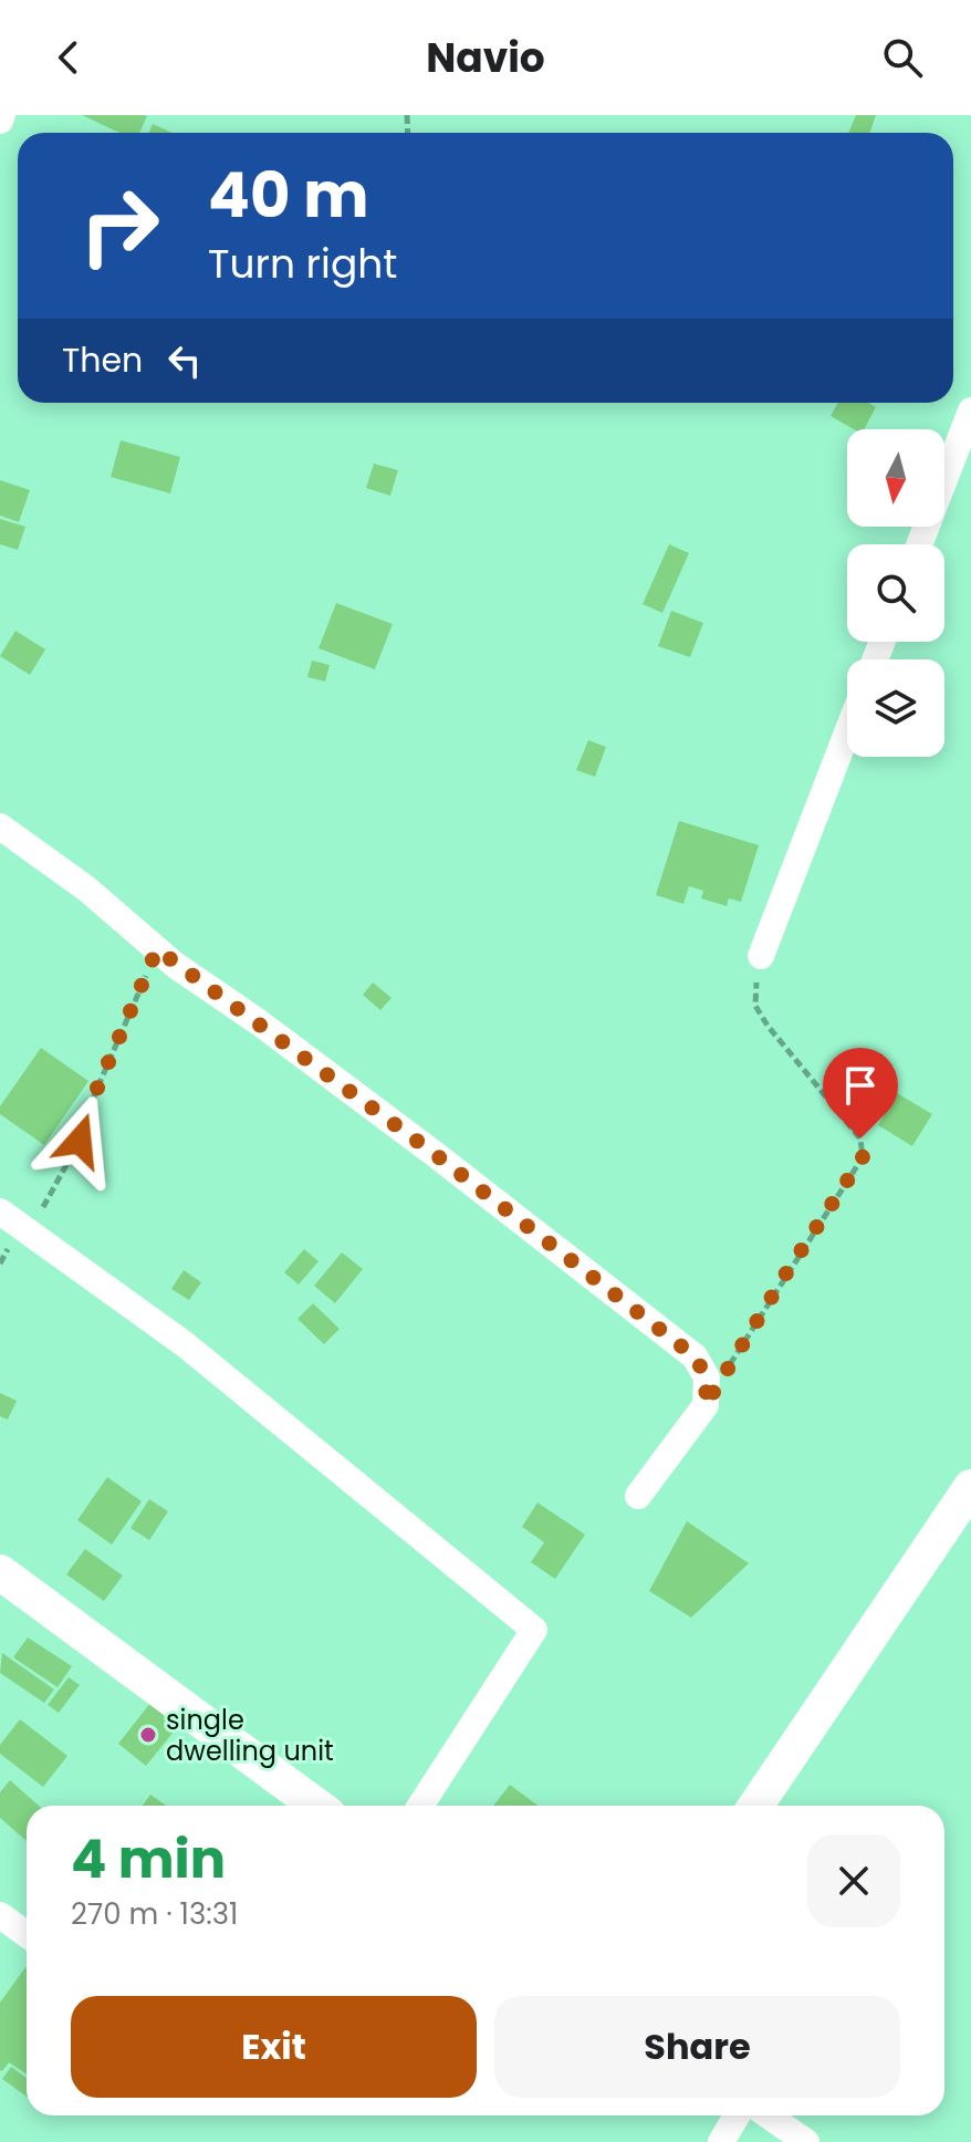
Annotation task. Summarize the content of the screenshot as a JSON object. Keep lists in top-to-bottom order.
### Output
{
  "places": ["single dwelling unit"],
  "north": "bottom",
  "page": {
    "header": "Navio",
    "turn": ["40 m", "Turn right"],
    "then": "Then",
    "heading": ["4 min", "270 m · 13:31"],
    "buttons": ["Exit", "Share"]
  }
}
